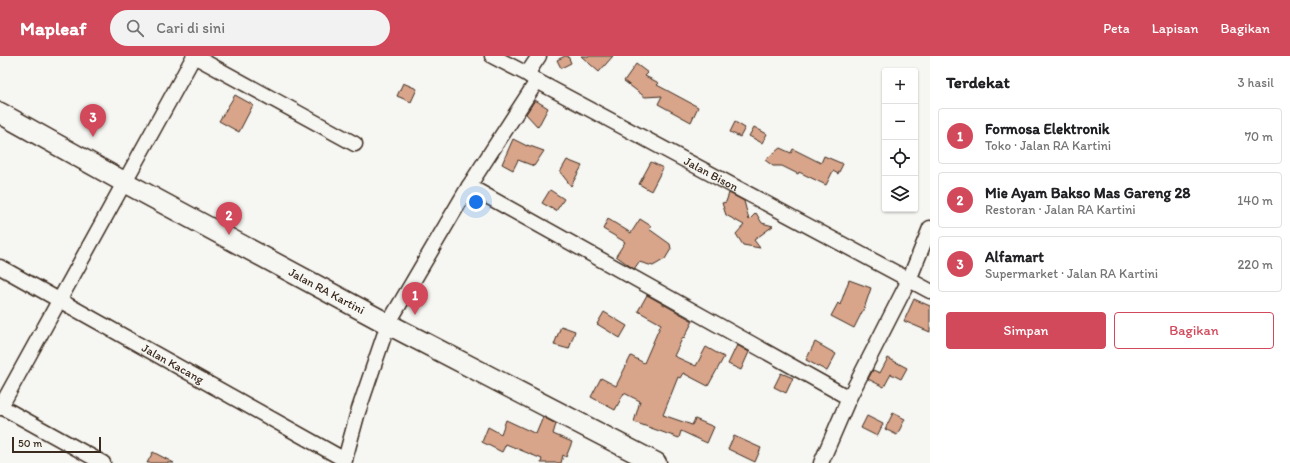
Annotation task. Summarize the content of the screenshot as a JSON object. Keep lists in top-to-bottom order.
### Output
{
  "streets": {
    "main road": ["Jalan RA Kartini"],
    "street": ["Jalan Bison", "Jalan Kacang"]
  },
  "scale_bar": "50 m",
  "page": {
    "header": "Mapleaf",
    "search": "Cari di sini",
    "nav": ["Peta", "Lapisan", "Bagikan"],
    "heading": ["Terdekat", "3 hasil"],
    "map_buttons": ["+", "−"],
    "pins": ["3", "2", "1"],
    "list": [
      {
        "mark": "1",
        "name": "Formosa Elektronik",
        "note": "Toko · Jalan RA Kartini",
        "value": "70 m"
      },
      {
        "mark": "2",
        "name": "Mie Ayam Bakso Mas Gareng 28",
        "note": "Restoran · Jalan RA Kartini",
        "value": "140 m"
      },
      {
        "mark": "3",
        "name": "Alfamart",
        "note": "Supermarket · Jalan RA Kartini",
        "value": "220 m"
      }
    ],
    "buttons": ["Simpan", "Bagikan"],
    "scale": "50 m"
  }
}
